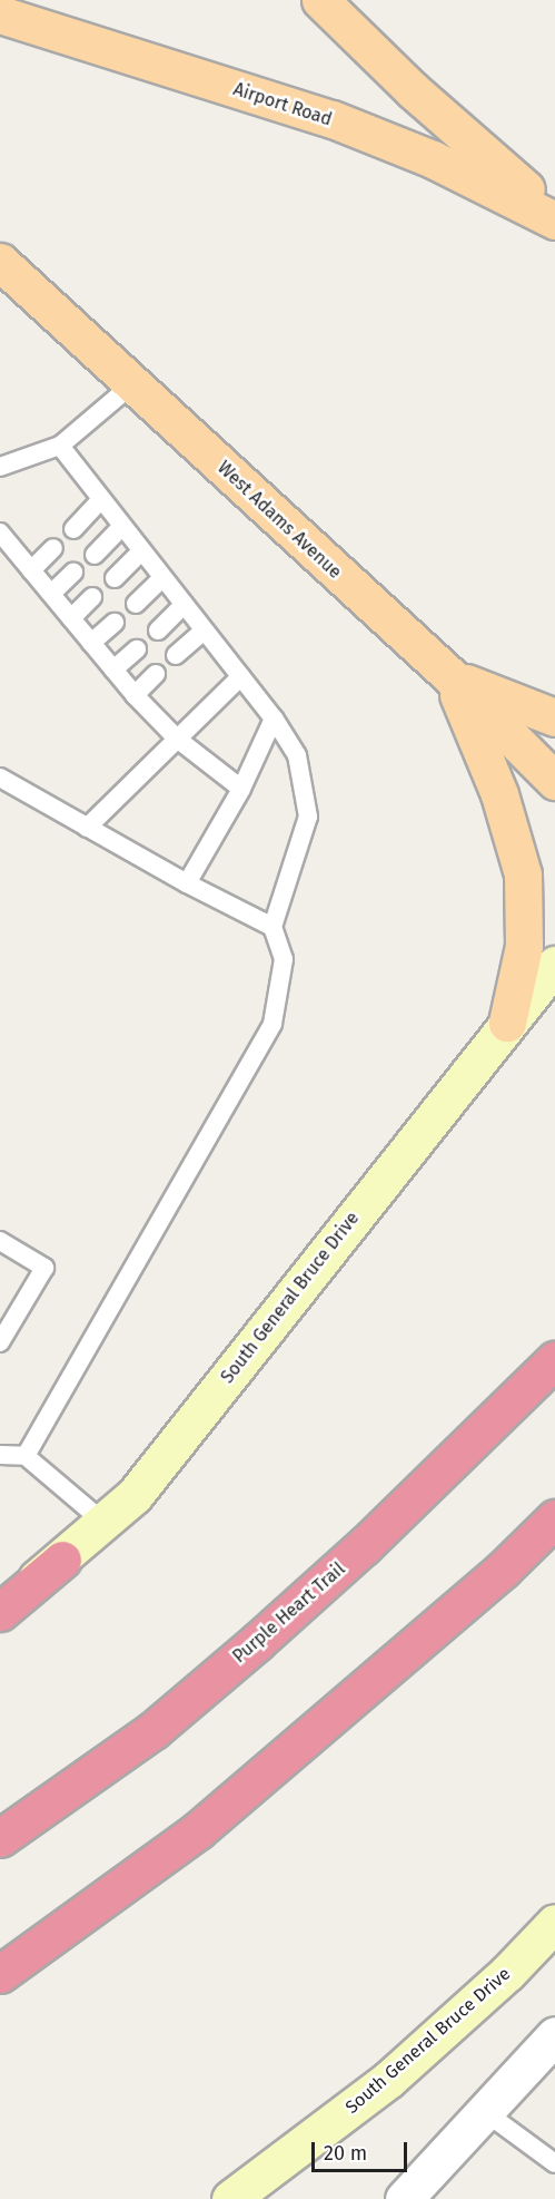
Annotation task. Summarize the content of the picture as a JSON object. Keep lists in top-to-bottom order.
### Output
{
  "streets": {
    "highway": ["Purple Heart Trail"],
    "main road": ["Airport Road", "West Adams Avenue", "South General Bruce Drive"]
  },
  "scale_bar": "20 m"
}
